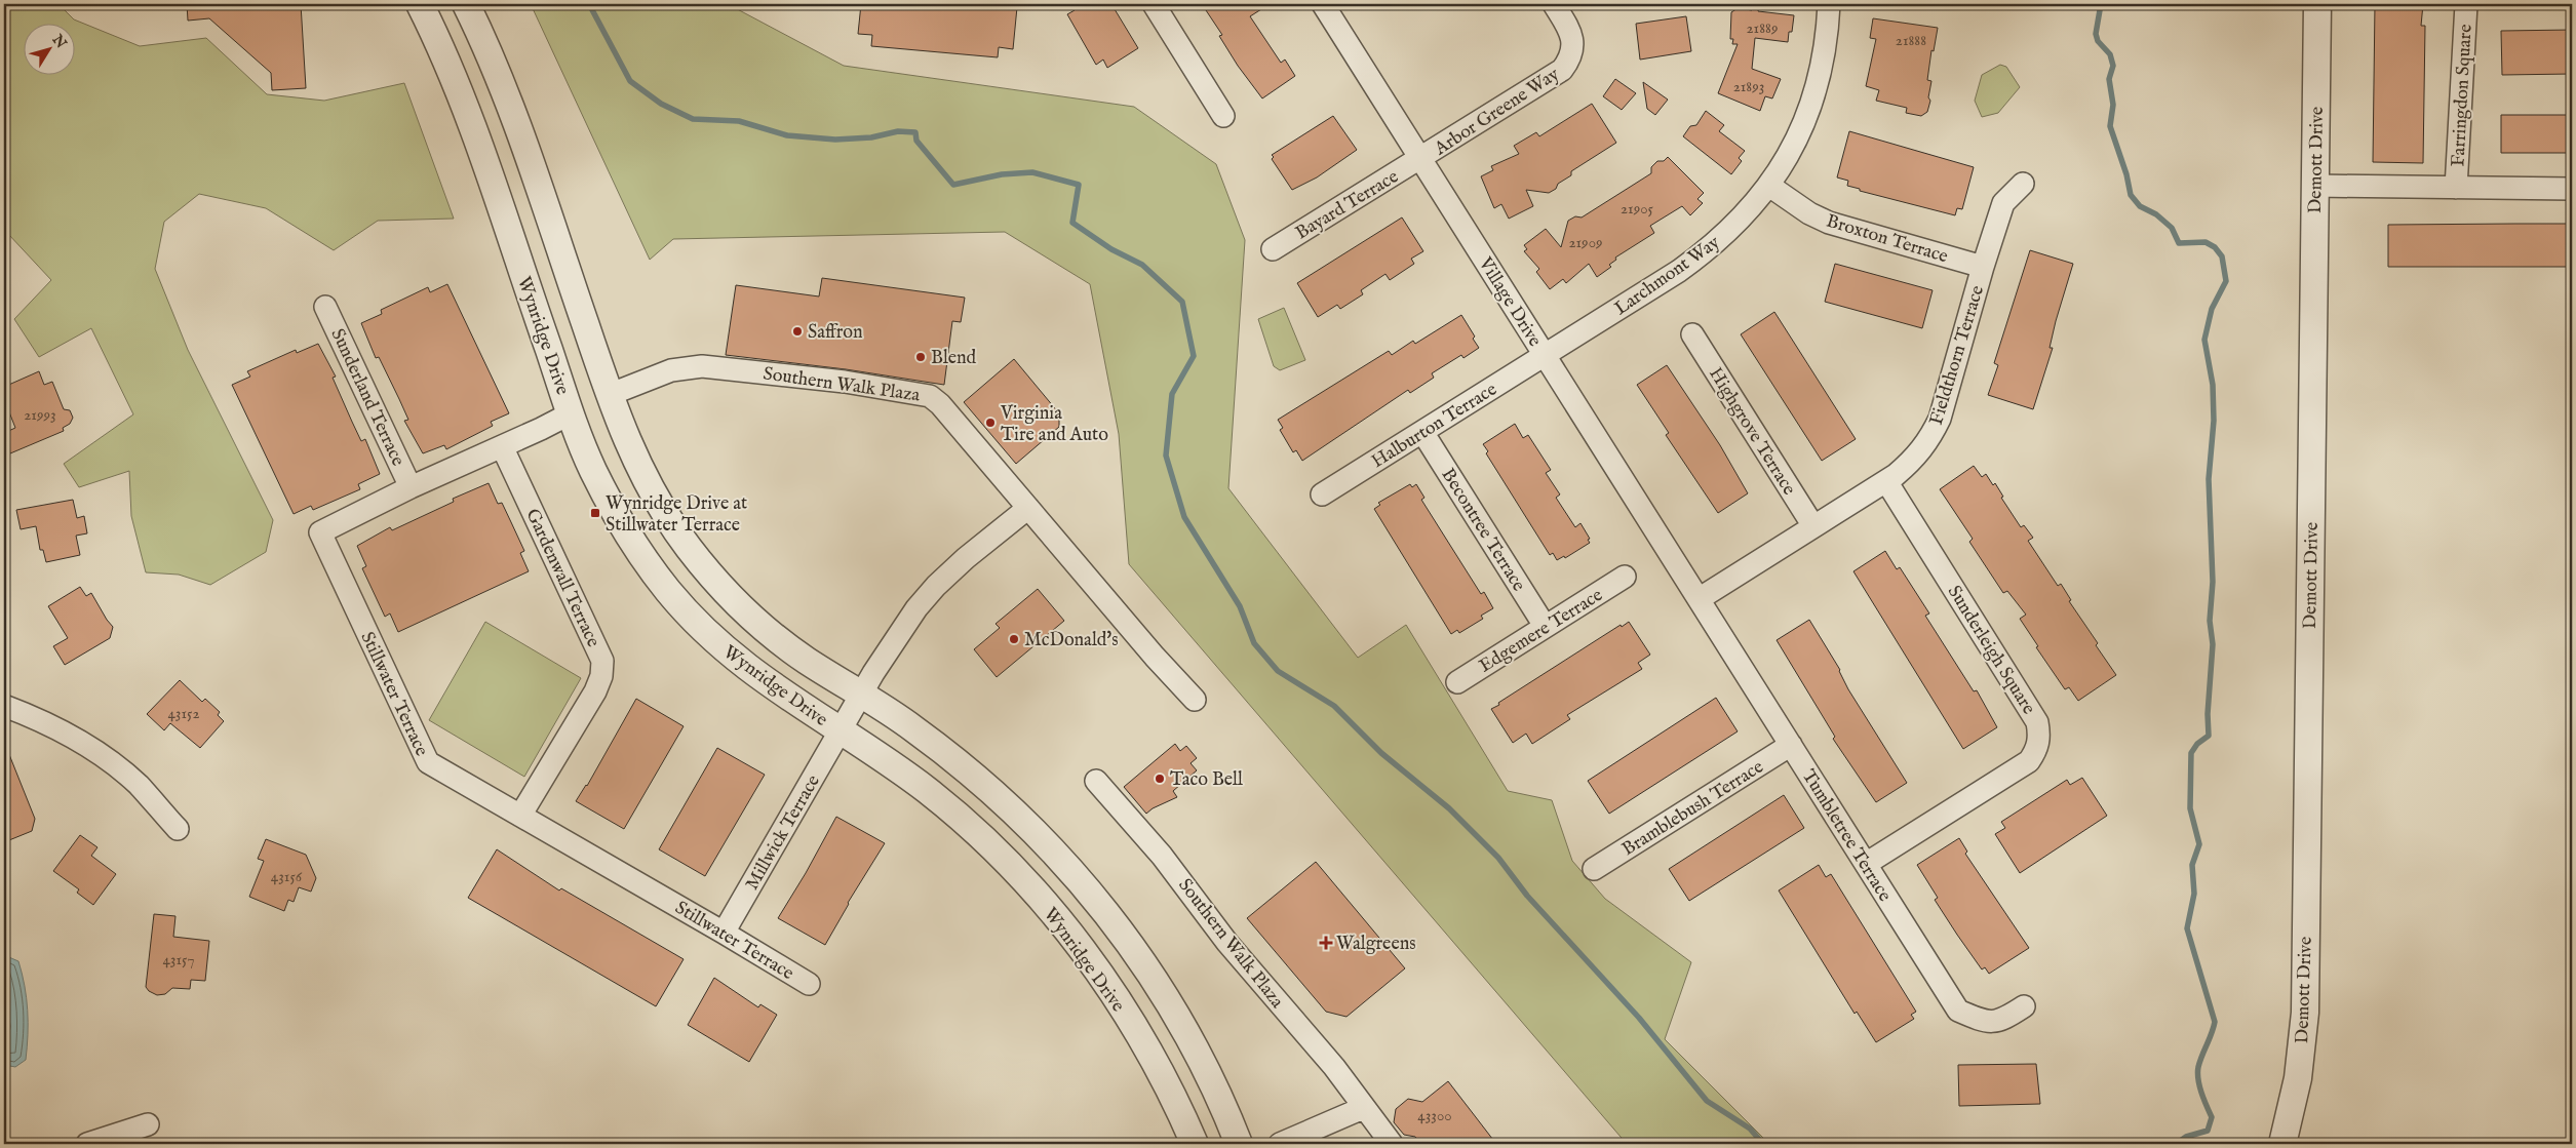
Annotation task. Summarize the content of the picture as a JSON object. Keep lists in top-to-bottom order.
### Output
{
  "streets": {
    "street": [
      "Farringdon Square",
      "Arbor Greene Way",
      "Demott Drive",
      "Bayard Terrace",
      "Broxton Terrace",
      "Larchmont Way",
      "Village Drive",
      "Wynridge Drive",
      "Fieldthorn Terrace",
      "Southern Walk Plaza",
      "Sunderland Terrace",
      "Halburton Terrace",
      "Highgrove Terrace",
      "Becontree Terrace",
      "Gardenwall Terrace",
      "Edgemere Terrace",
      "Sunderleigh Square",
      "Stillwater Terrace",
      "Bramblebush Terrace",
      "Millwick Terrace",
      "Tumbletree Terrace"
    ]
  },
  "crossings": [
    ["Farringdon Square", "Demott Drive"],
    ["Arbor Greene Way", "Bayard Terrace"],
    ["Arbor Greene Way", "Village Drive"],
    ["Bayard Terrace", "Village Drive"],
    ["Broxton Terrace", "Larchmont Way"],
    ["Broxton Terrace", "Fieldthorn Terrace"],
    ["Larchmont Way", "Village Drive"],
    ["Larchmont Way", "Halburton Terrace"],
    ["Village Drive", "Fieldthorn Terrace"],
    ["Village Drive", "Halburton Terrace"],
    ["Village Drive", "Tumbletree Terrace"],
    ["Wynridge Drive", "Stillwater Terrace"],
    ["Wynridge Drive", "Millwick Terrace"],
    ["Fieldthorn Terrace", "Highgrove Terrace"],
    ["Fieldthorn Terrace", "Sunderleigh Square"],
    ["Fieldthorn Terrace", "Tumbletree Terrace"],
    ["Sunderland Terrace", "Stillwater Terrace"],
    ["Halburton Terrace", "Becontree Terrace"],
    ["Becontree Terrace", "Edgemere Terrace"],
    ["Gardenwall Terrace", "Stillwater Terrace"],
    ["Sunderleigh Square", "Tumbletree Terrace"],
    ["Stillwater Terrace", "Millwick Terrace"],
    ["Bramblebush Terrace", "Tumbletree Terrace"]
  ],
  "places": {
    "other": [
      "Saffron",
      "Blend",
      "Virginia Tire and Auto",
      "McDonald's",
      "Taco Bell"
    ],
    "transit": ["Wynridge Drive at Stillwater Terrace"],
    "health": ["Walgreens"]
  },
  "house_numbers": [
    "21889",
    "21888",
    "21893",
    "21905",
    "21909",
    "21993",
    "43152",
    "43156",
    "43157",
    "43300"
  ],
  "north": "top right"
}
